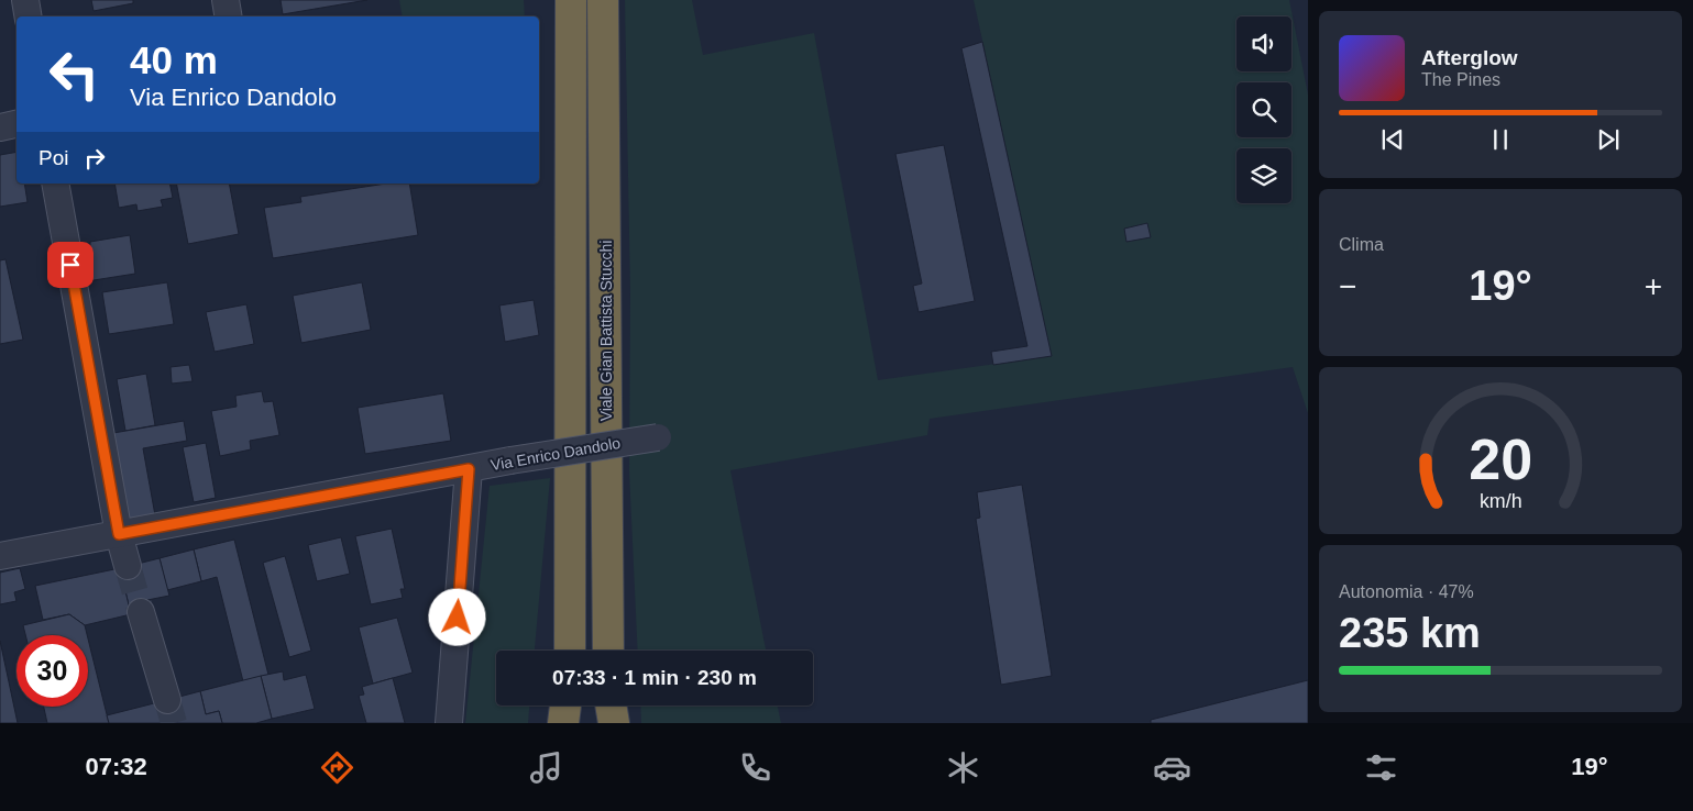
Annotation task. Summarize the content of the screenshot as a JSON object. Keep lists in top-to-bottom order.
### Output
{
  "streets": {
    "highway": ["Viale Gian Battista Stucchi"],
    "street": ["Via Enrico Dandolo"]
  },
  "page": {
    "turn": ["40 m", "Via Enrico Dandolo"],
    "song": ["Afterglow", "The Pines"],
    "then": "Poi",
    "tile": [
      "Clima",
      ["Autonomia · 47%", "235 km"]
    ],
    "heat": ["−", "19°", "+"],
    "limit": "30",
    "trip": "07:33 · 1 min · 230 m",
    "tabs": ["07:32", "19°"],
    "gauge": ["20", "km/h"]
  }
}
